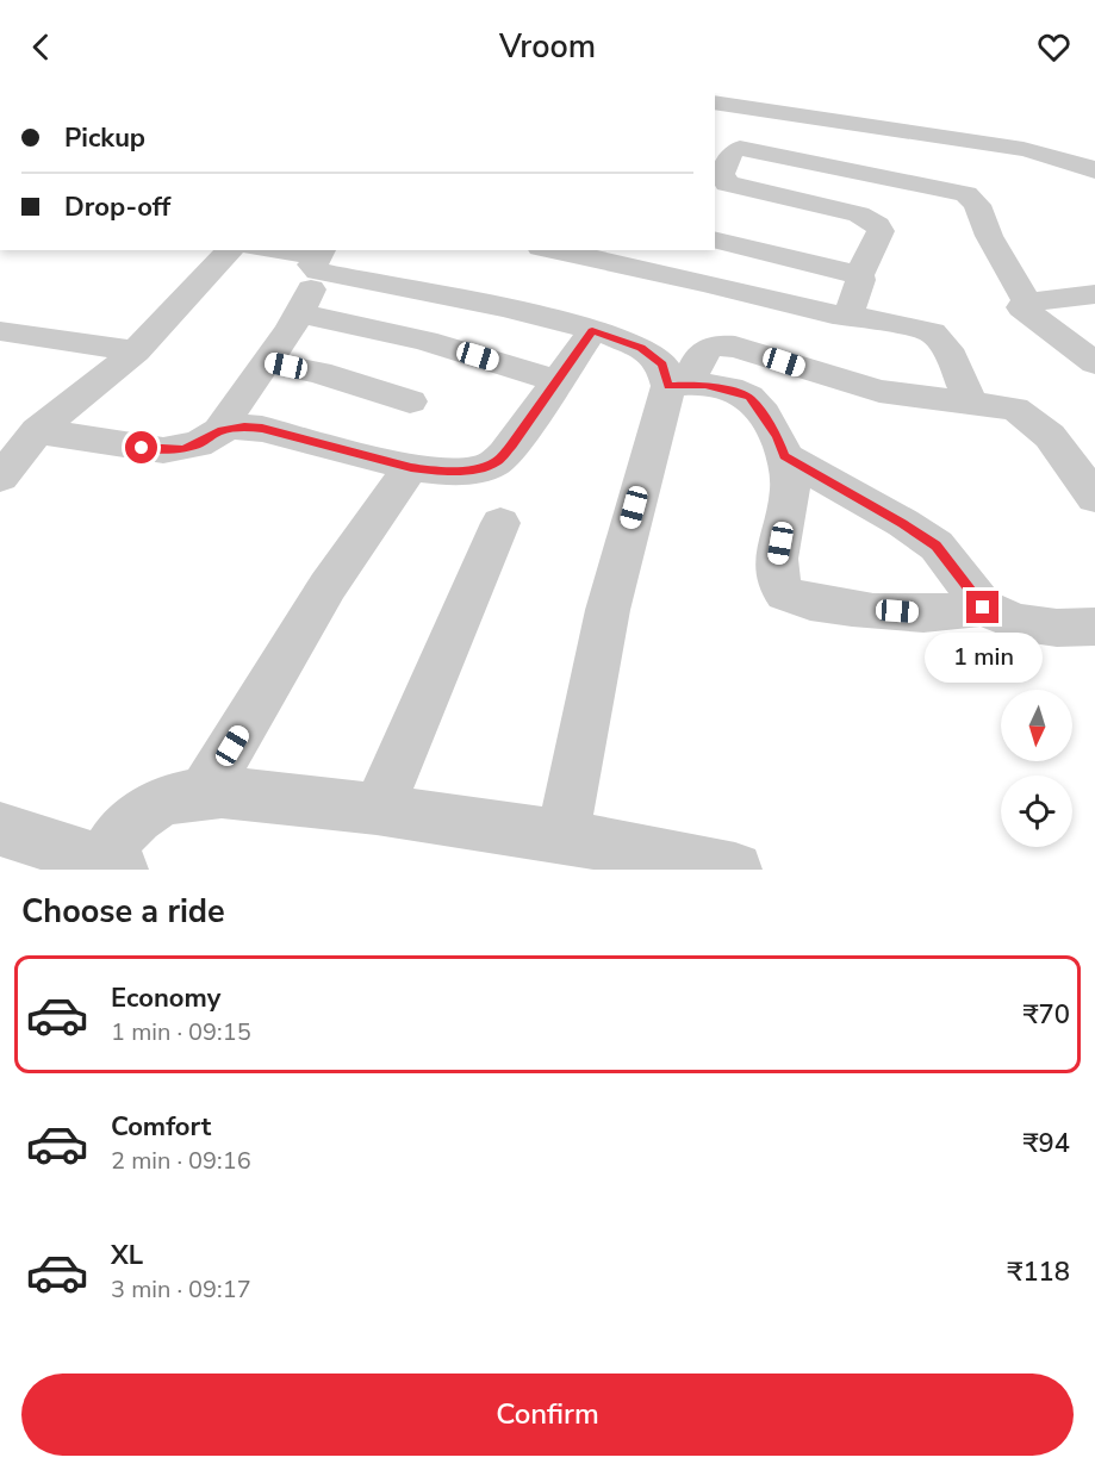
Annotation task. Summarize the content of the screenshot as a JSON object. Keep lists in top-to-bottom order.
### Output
{
  "north": "bottom",
  "page": {
    "header": "Vroom",
    "banner": ["Pickup", "Drop-off"],
    "bubble": "1 min",
    "heading": "Choose a ride",
    "list": [
      {
        "name": "Economy",
        "note": "1 min · 09:15",
        "value": "₹70"
      },
      {
        "name": "Comfort",
        "note": "2 min · 09:16",
        "value": "₹94"
      },
      {
        "name": "XL",
        "note": "3 min · 09:17",
        "value": "₹118"
      }
    ],
    "buttons": "Confirm"
  }
}
